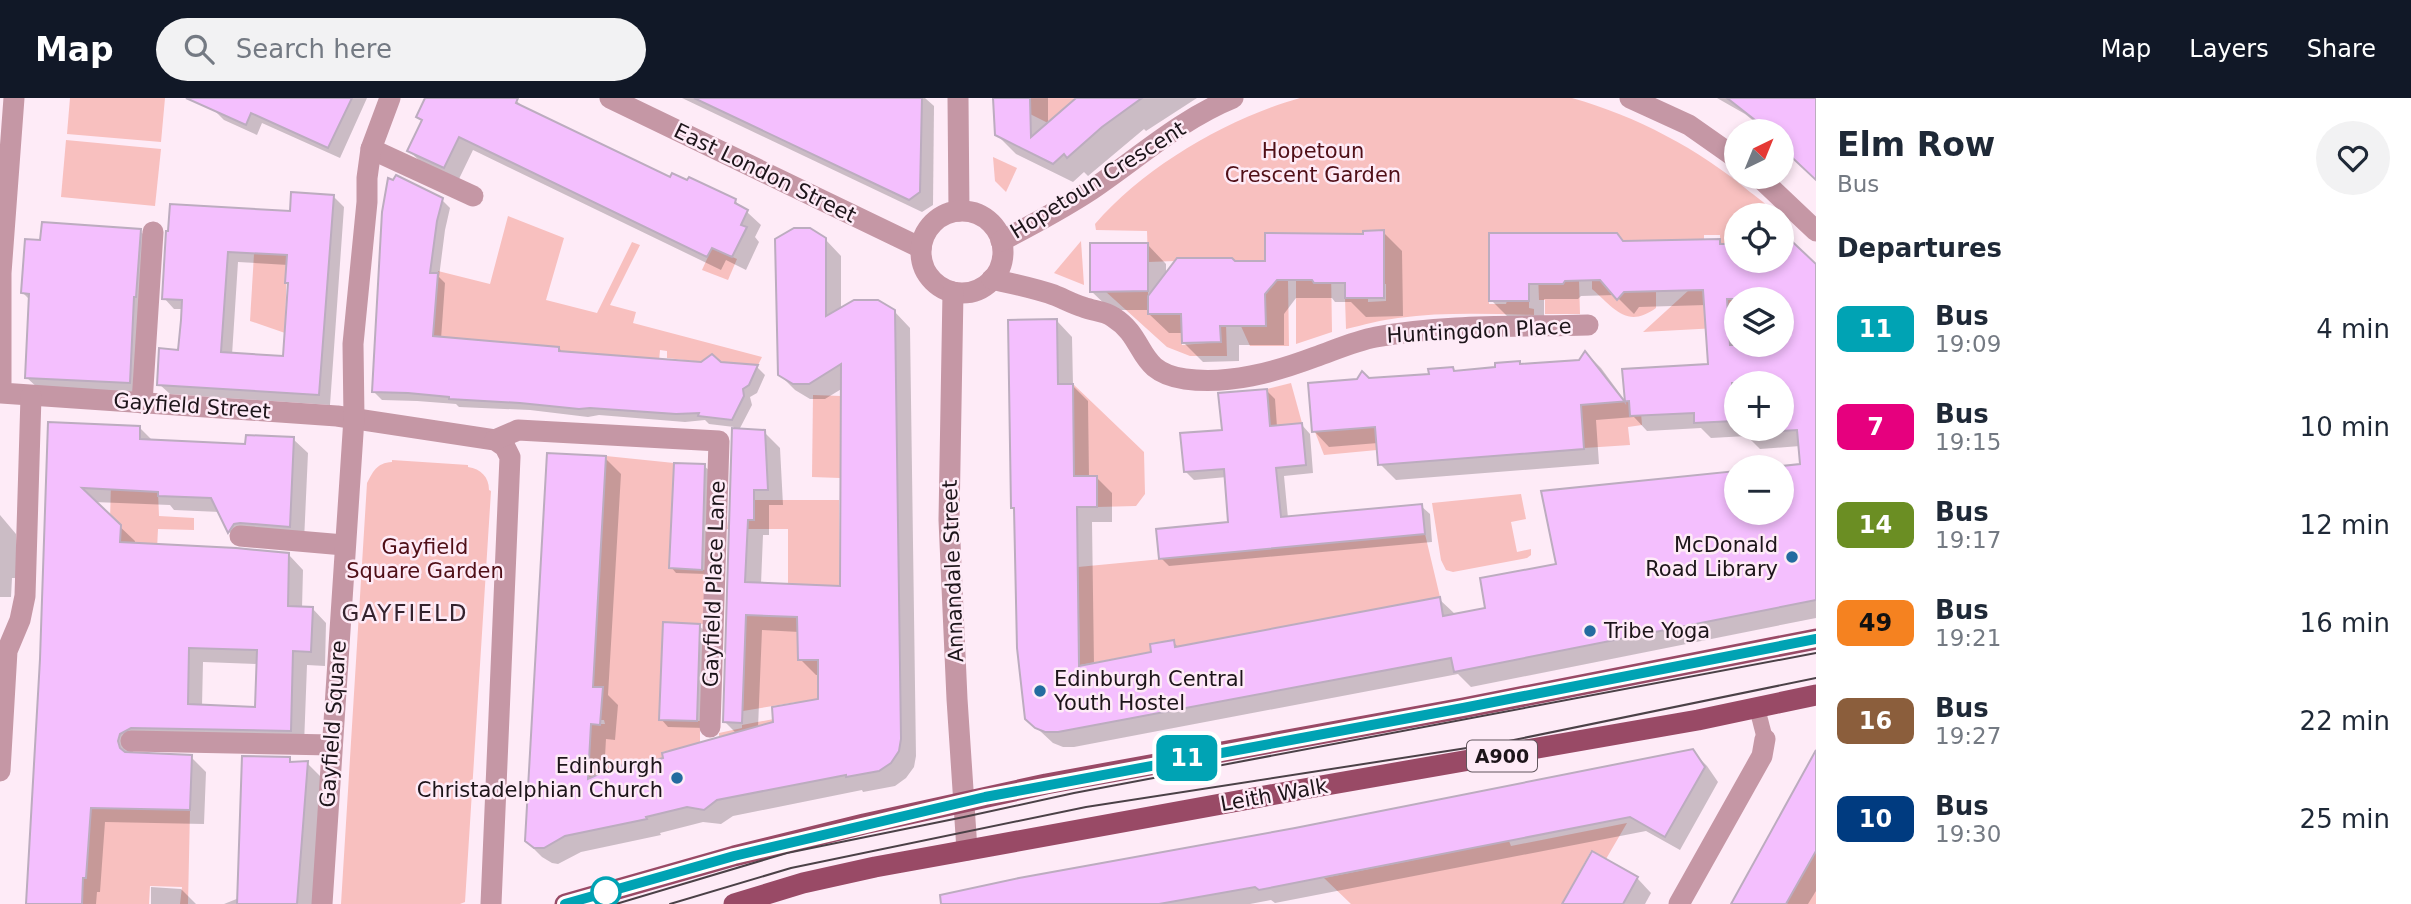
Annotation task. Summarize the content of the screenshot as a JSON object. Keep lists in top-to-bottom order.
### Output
{
  "streets": {
    "main road": ["A900", "Leith Walk"],
    "street": [
      "East London Street",
      "Hopetoun Crescent",
      "Huntingdon Place",
      "Gayfield Street",
      "Annandale Street",
      "Gayfield Place Lane",
      "Gayfield Square"
    ]
  },
  "crossings": [
    ["East London Street", "Hopetoun Crescent"],
    ["East London Street", "Huntingdon Place"],
    ["East London Street", "Annandale Street"],
    ["Hopetoun Crescent", "Huntingdon Place"],
    ["Hopetoun Crescent", "Annandale Street"],
    ["Huntingdon Place", "Annandale Street"],
    ["Gayfield Street", "Gayfield Square"],
    ["Annandale Street", "Leith Walk"]
  ],
  "districts": ["GAYFIELD"],
  "parks": ["Hopetoun Crescent Garden", "Gayfield Square Garden"],
  "places": [
    "McDonald Road Library",
    "Tribe Yoga",
    "Edinburgh Central Youth Hostel",
    "Edinburgh Christadelphian Church"
  ],
  "lines": ["bus line 11"],
  "north": "top right",
  "page": {
    "header": "Map",
    "search": "Search here",
    "nav": ["Map", "Layers", "Share"],
    "on_map": "11",
    "heading": [
      ["Elm Row", "Bus"],
      "Departures"
    ],
    "map_buttons": ["+", "−"],
    "list": [
      {
        "mark": "11",
        "name": "Bus",
        "note": "19:09",
        "value": "4 min"
      },
      {
        "mark": "7",
        "name": "Bus",
        "note": "19:15",
        "value": "10 min"
      },
      {
        "mark": "14",
        "name": "Bus",
        "note": "19:17",
        "value": "12 min"
      },
      {
        "mark": "49",
        "name": "Bus",
        "note": "19:21",
        "value": "16 min"
      },
      {
        "mark": "16",
        "name": "Bus",
        "note": "19:27",
        "value": "22 min"
      },
      {
        "mark": "10",
        "name": "Bus",
        "note": "19:30",
        "value": "25 min"
      }
    ]
  }
}
